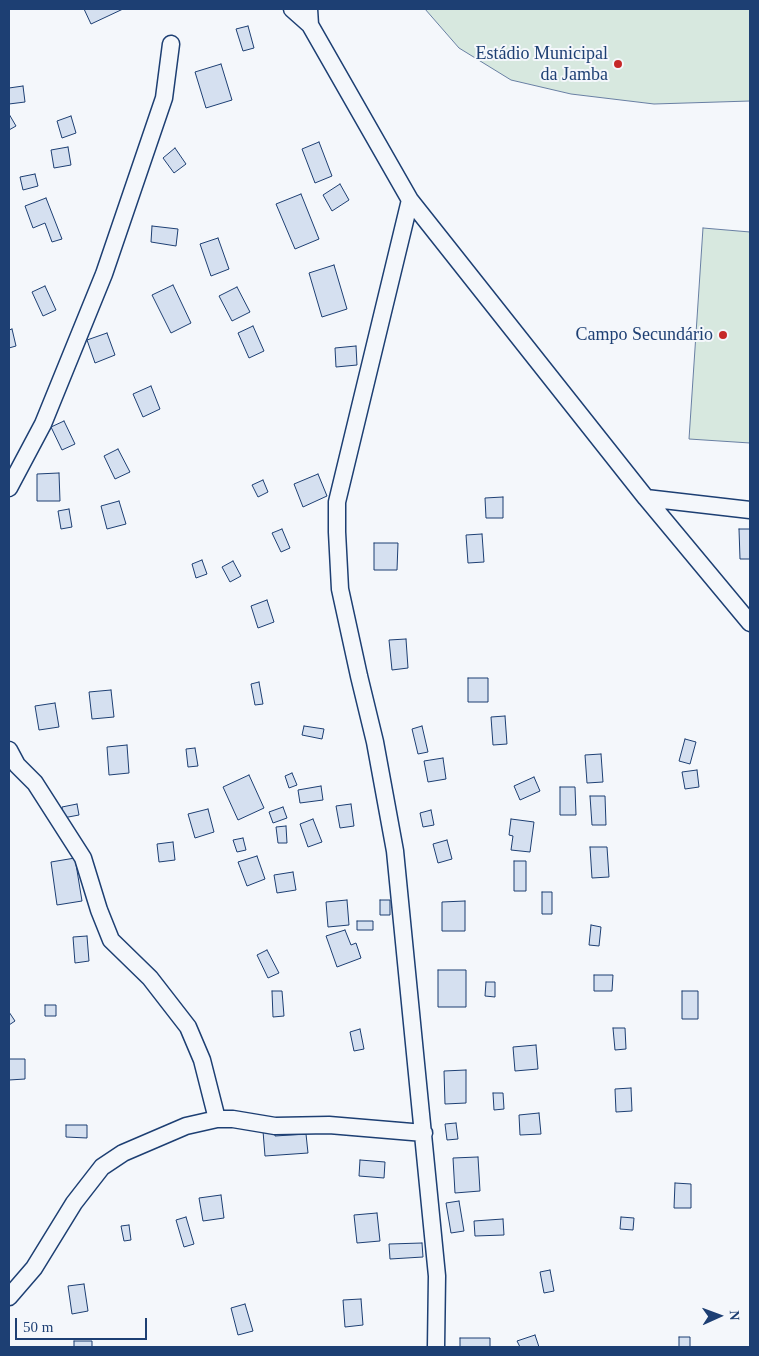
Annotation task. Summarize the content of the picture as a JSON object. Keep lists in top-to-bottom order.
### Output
{
  "places": ["Estádio Municipal da Jamba", "Campo Secundário"],
  "scale_bar": "50 m",
  "north": "right"
}
